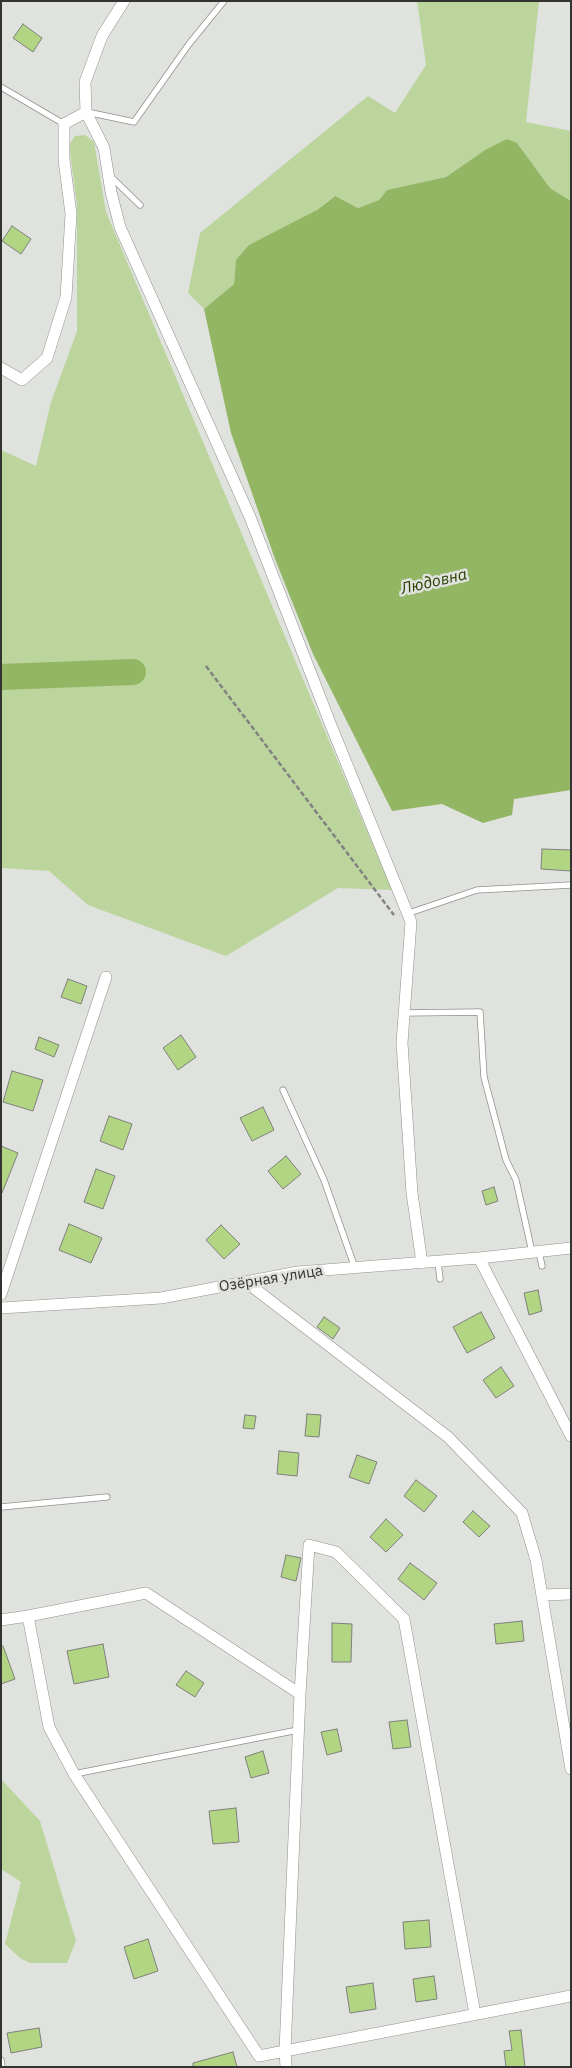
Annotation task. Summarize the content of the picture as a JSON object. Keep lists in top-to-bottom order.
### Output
{
  "streets": {
    "street": ["Озёрная улица"]
  },
  "water": ["Людовна"]
}
